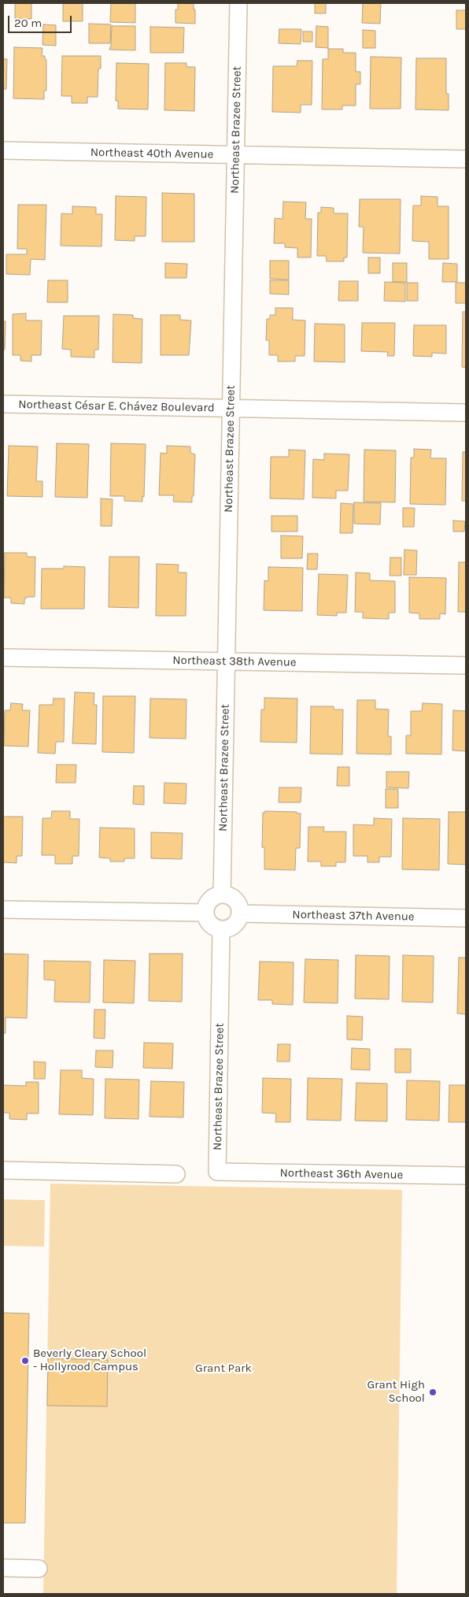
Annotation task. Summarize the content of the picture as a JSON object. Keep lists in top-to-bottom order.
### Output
{
  "streets": {
    "street": [
      "Northeast Brazee Street",
      "Northeast 40th Avenue",
      "Northeast César E. Chávez Boulevard",
      "Northeast 38th Avenue",
      "Northeast 37th Avenue",
      "Northeast 36th Avenue"
    ]
  },
  "crossings": [
    ["Northeast Brazee Street", "Northeast 40th Avenue"],
    ["Northeast Brazee Street", "Northeast César E. Chávez Boulevard"],
    ["Northeast Brazee Street", "Northeast 38th Avenue"],
    ["Northeast Brazee Street", "Northeast 37th Avenue"],
    ["Northeast Brazee Street", "Northeast 36th Avenue"]
  ],
  "parks": ["Grant Park"],
  "places": ["Beverly Cleary School - Hollyrood Campus", "Grant High School"],
  "scale_bar": "20 m"
}
